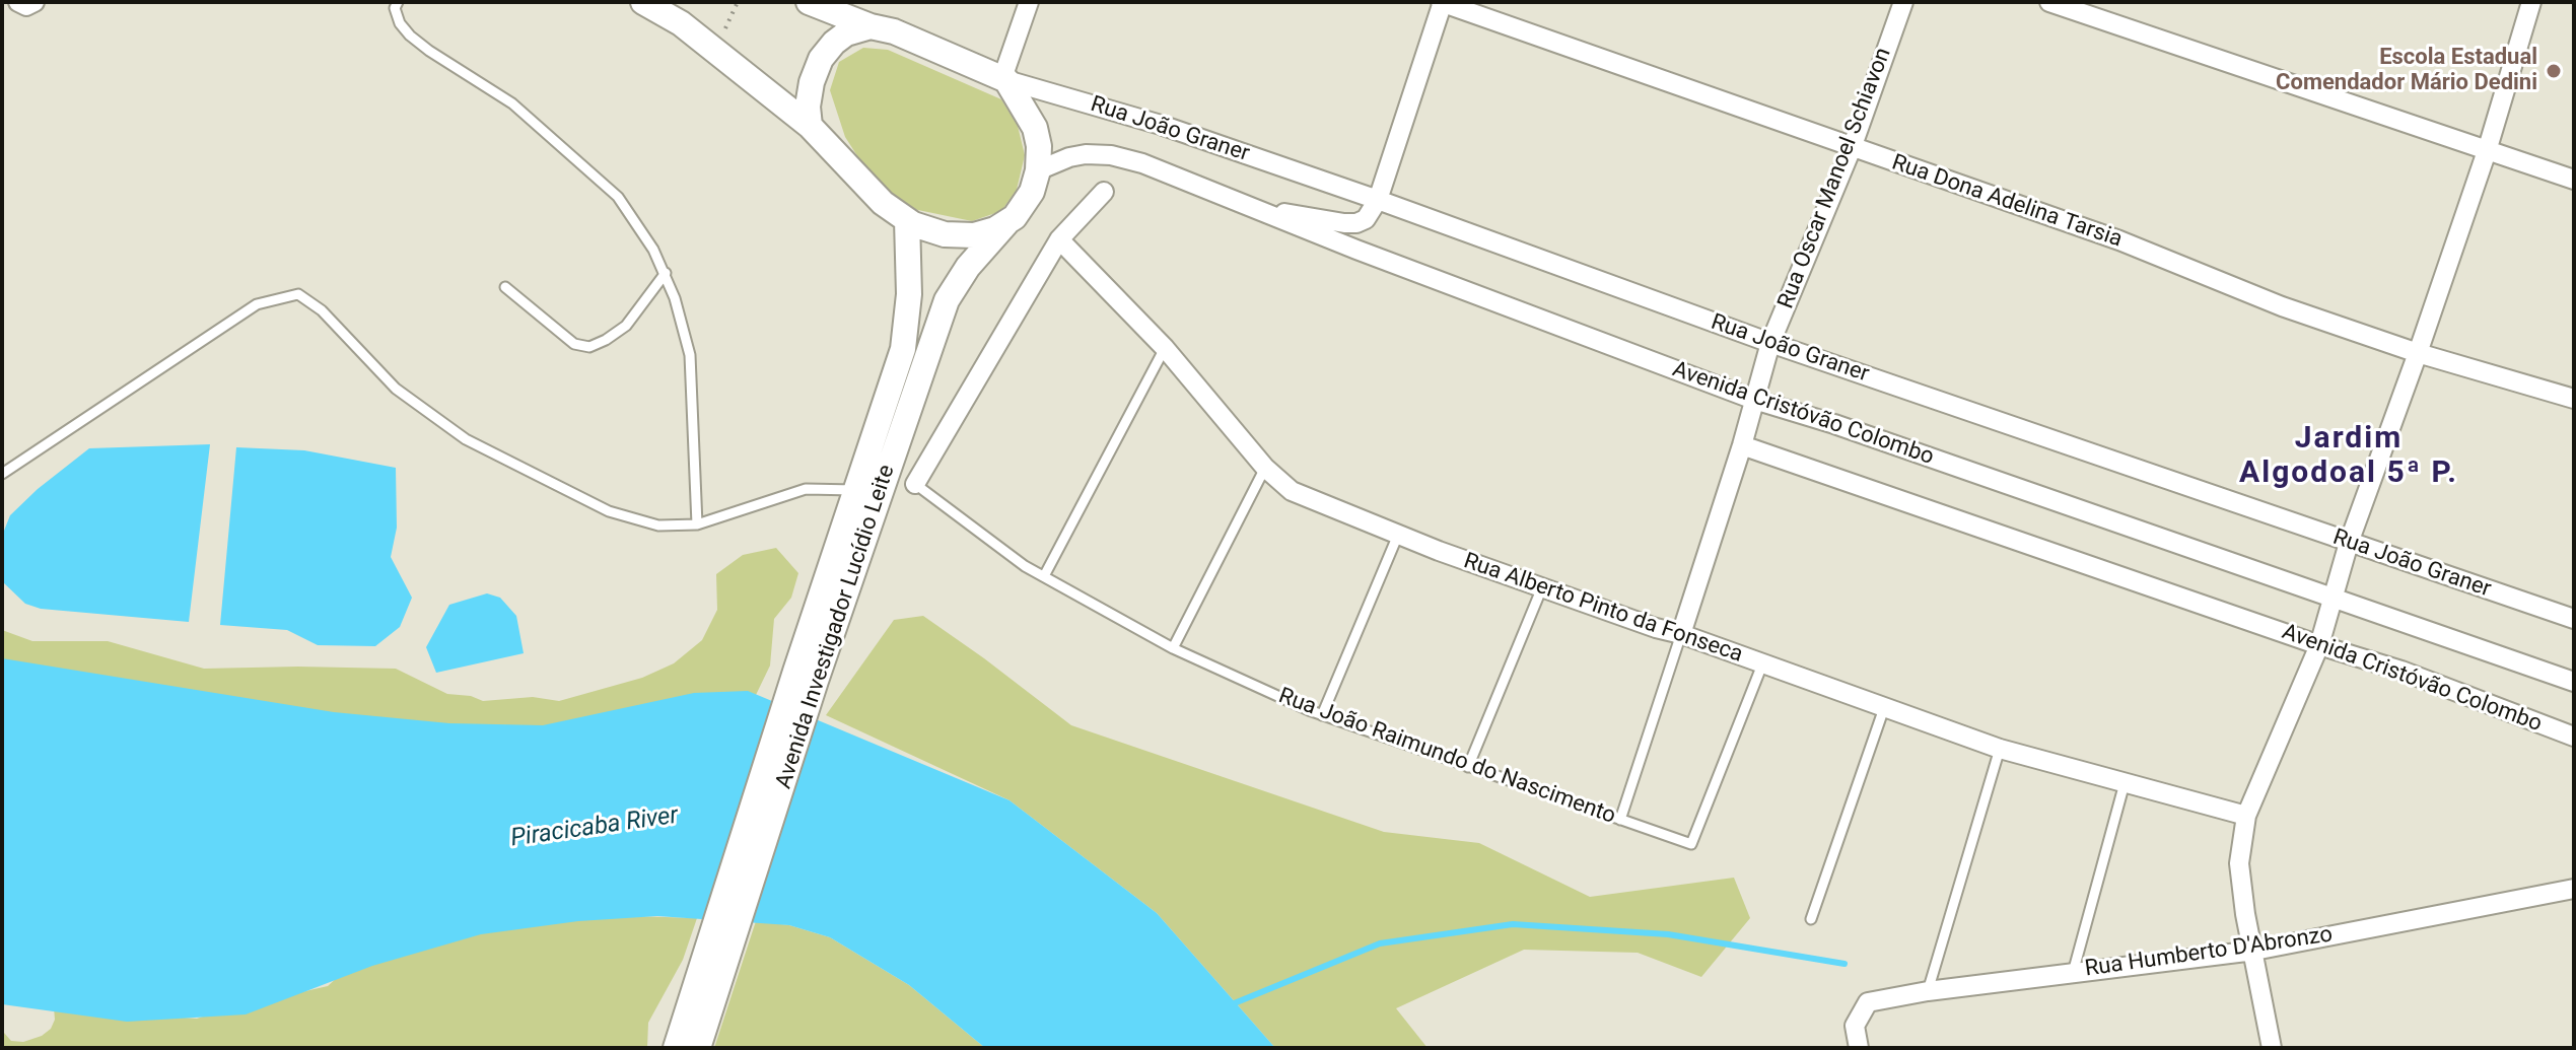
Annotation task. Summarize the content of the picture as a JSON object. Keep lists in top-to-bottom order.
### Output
{
  "streets": {
    "main road": ["Avenida Investigador Lucídio Leite"],
    "street": [
      "Rua João Graner",
      "Rua Oscar Manoel Schiavon",
      "Rua Dona Adelina Tarsia",
      "Avenida Cristóvão Colombo",
      "Rua Alberto Pinto da Fonseca",
      "Rua Humberto D'Abronzo"
    ],
    "lane": ["Rua João Raimundo do Nascimento"]
  },
  "crossings": [
    ["Rua João Graner", "Rua Oscar Manoel Schiavon"],
    ["Rua João Graner", "Avenida Cristóvão Colombo"],
    ["Rua João Graner", "Avenida Investigador Lucídio Leite"],
    ["Rua Oscar Manoel Schiavon", "Rua Dona Adelina Tarsia"],
    ["Rua Oscar Manoel Schiavon", "Avenida Cristóvão Colombo"],
    ["Rua Oscar Manoel Schiavon", "Rua Alberto Pinto da Fonseca"],
    ["Avenida Cristóvão Colombo", "Avenida Investigador Lucídio Leite"],
    ["Rua Alberto Pinto da Fonseca", "Rua João Raimundo do Nascimento"]
  ],
  "districts": ["Jardim Algodoal 5ª P."],
  "water": ["Piracicaba River"],
  "places": ["Escola Estadual Comendador Mário Dedini"]
}
